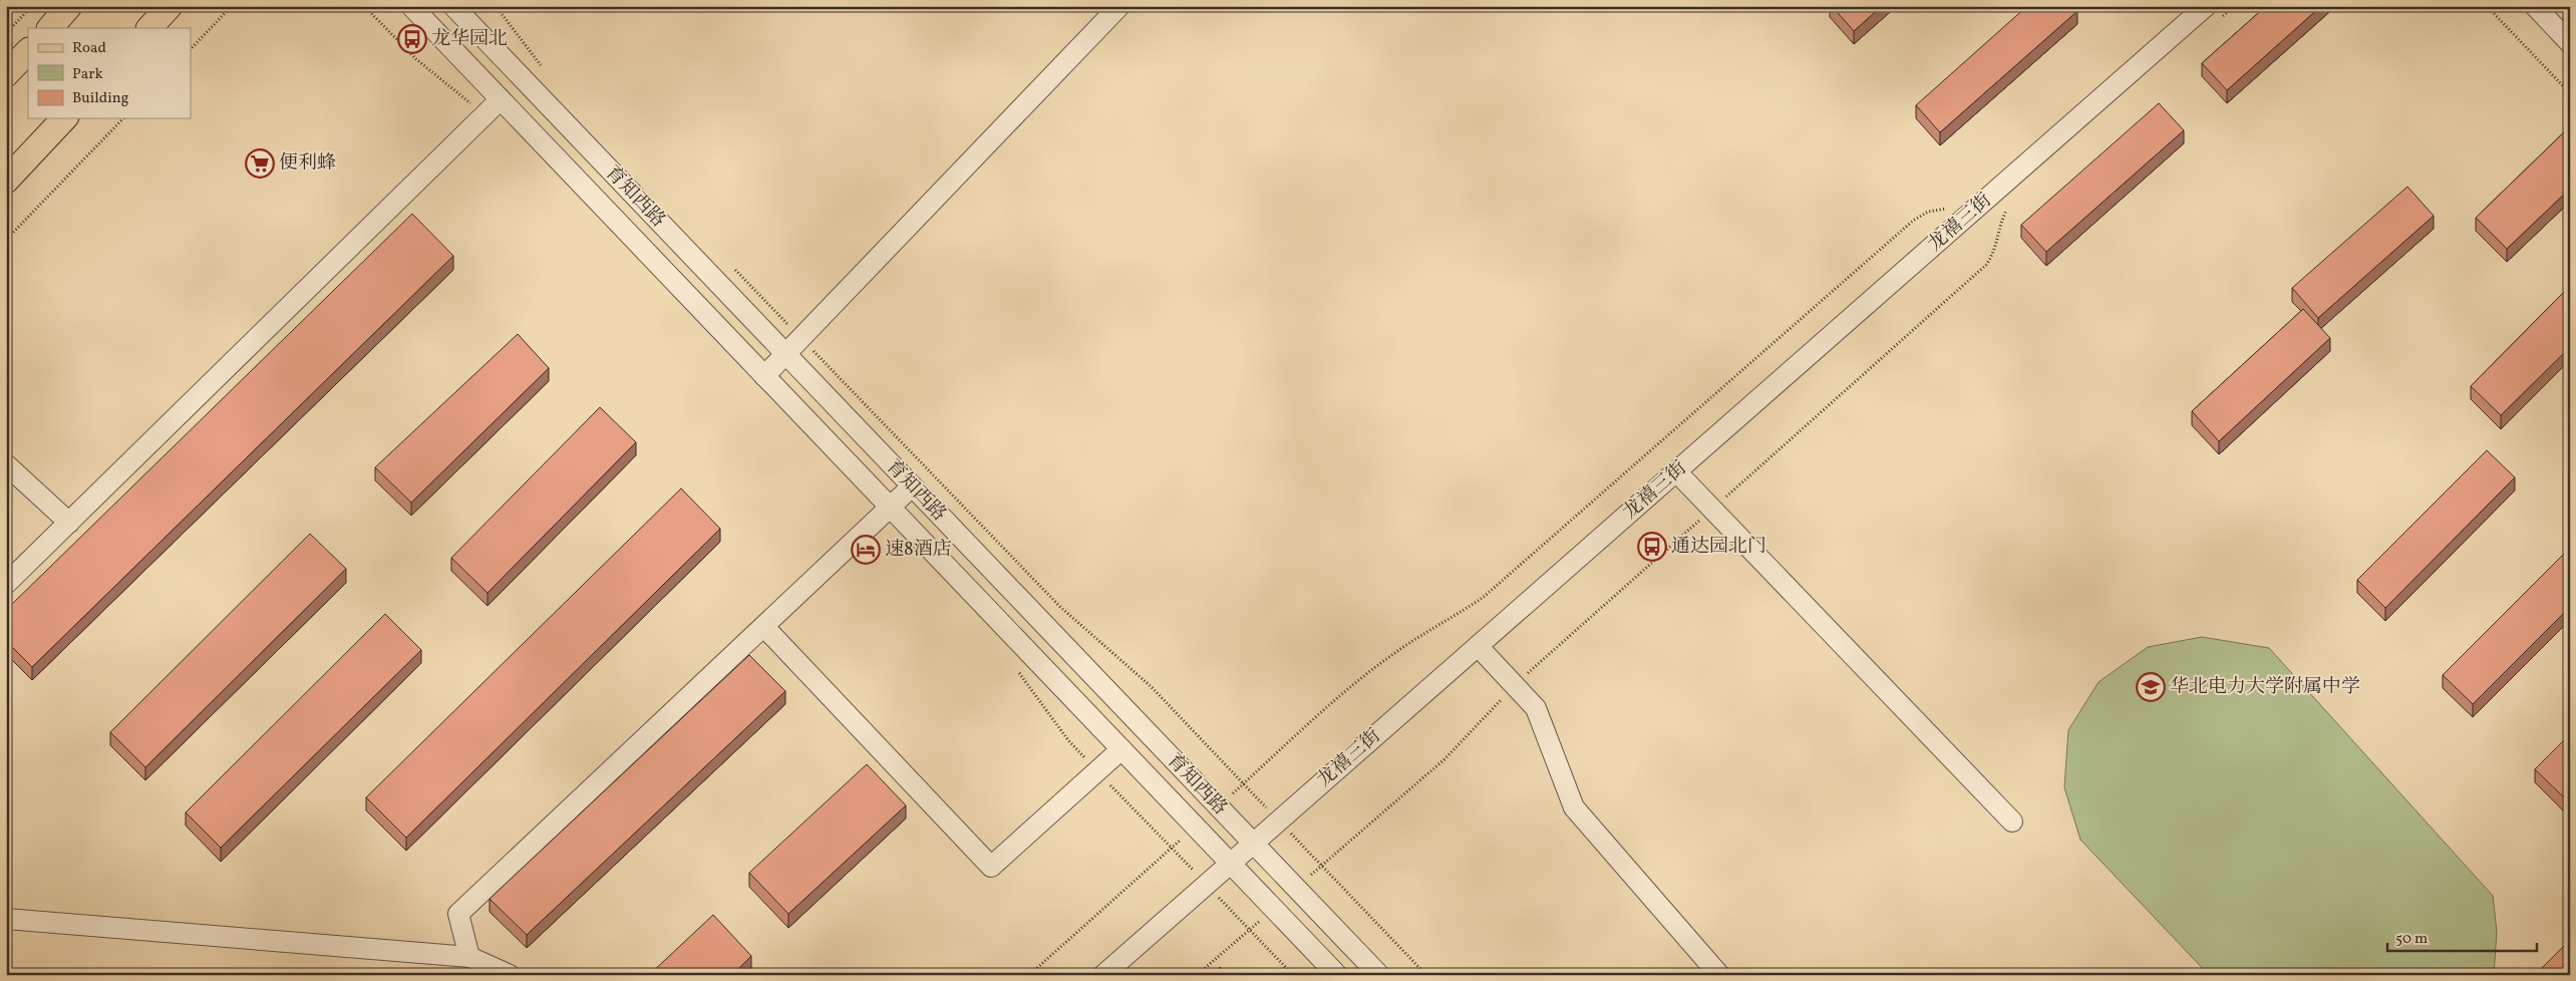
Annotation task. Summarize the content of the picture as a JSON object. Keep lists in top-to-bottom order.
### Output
{
  "streets": {
    "street": ["育知西路", "龙禧三街"]
  },
  "crossings": [
    ["育知西路", "龙禧三街"]
  ],
  "places": {
    "bus stop": ["龙华园北", "通达园北门"],
    "supermarket": ["便利蜂"],
    "hotel": ["速8酒店"],
    "school or university": ["华北电力大学附属中学"]
  },
  "legend": ["Road", "Park", "Building"],
  "scale_bar": "50 m"
}
